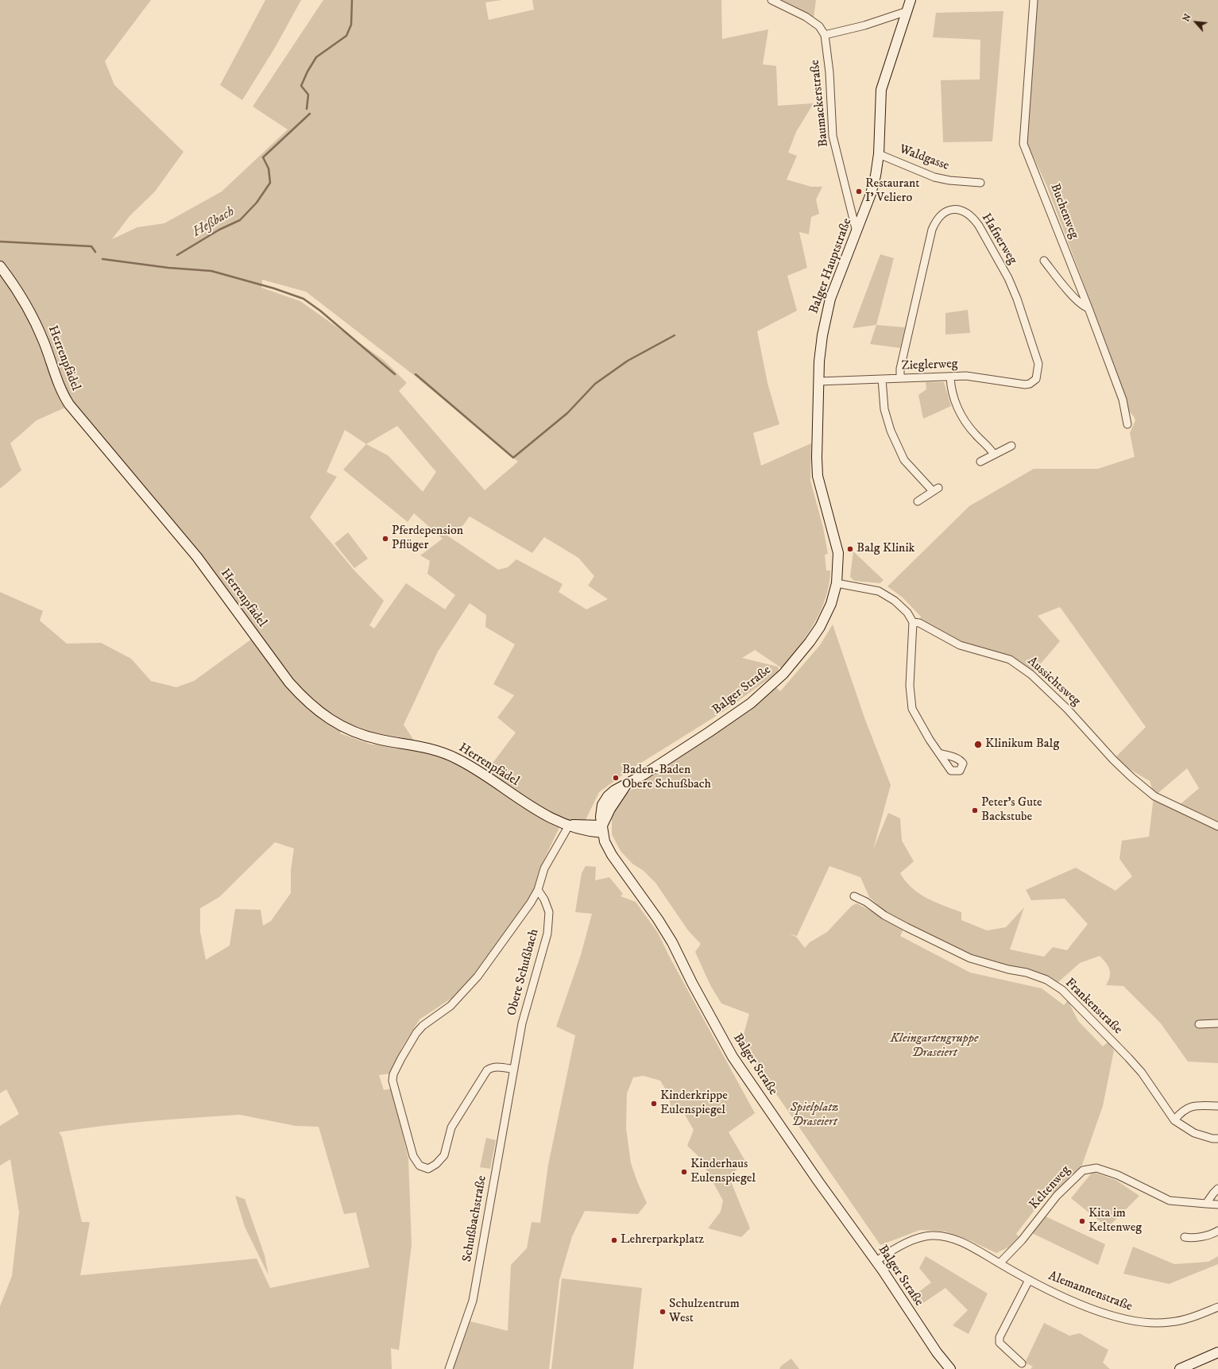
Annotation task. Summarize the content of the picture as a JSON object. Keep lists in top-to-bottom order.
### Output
{
  "streets": {
    "street": [
      "Baumackerstraße",
      "Waldgasse",
      "Buchenweg",
      "Hafnerweg",
      "Balger Hauptstraße",
      "Herrenpfädel",
      "Zieglerweg",
      "Aussichtsweg",
      "Balger Straße",
      "Obere Schußbach",
      "Frankenstraße",
      "Keltenweg",
      "Schußbachstraße",
      "Alemannenstraße"
    ]
  },
  "crossings": [
    ["Baumackerstraße", "Balger Hauptstraße"],
    ["Waldgasse", "Balger Hauptstraße"],
    ["Hafnerweg", "Zieglerweg"],
    ["Balger Hauptstraße", "Zieglerweg"],
    ["Balger Hauptstraße", "Balger Straße"],
    ["Herrenpfädel", "Balger Straße"],
    ["Herrenpfädel", "Obere Schußbach"],
    ["Balger Straße", "Alemannenstraße"],
    ["Obere Schußbach", "Schußbachstraße"],
    ["Keltenweg", "Alemannenstraße"]
  ],
  "water": ["Heßbach"],
  "parks": ["Kleingartengruppe Draseiert", "Spielplatz Draseiert"],
  "places": [
    "Restaurant I' Veliero",
    "Pferdepension Pflüger",
    "Balg Klinik",
    "Klinikum Balg",
    "Baden-Baden Obere Schußbach",
    "Peter's Gute Backstube",
    "Kinderkrippe Eulenspiegel",
    "Kinderhaus Eulenspiegel",
    "Kita im Keltenweg",
    "Lehrerparkplatz",
    "Schulzentrum West"
  ],
  "north": "top left"
}
